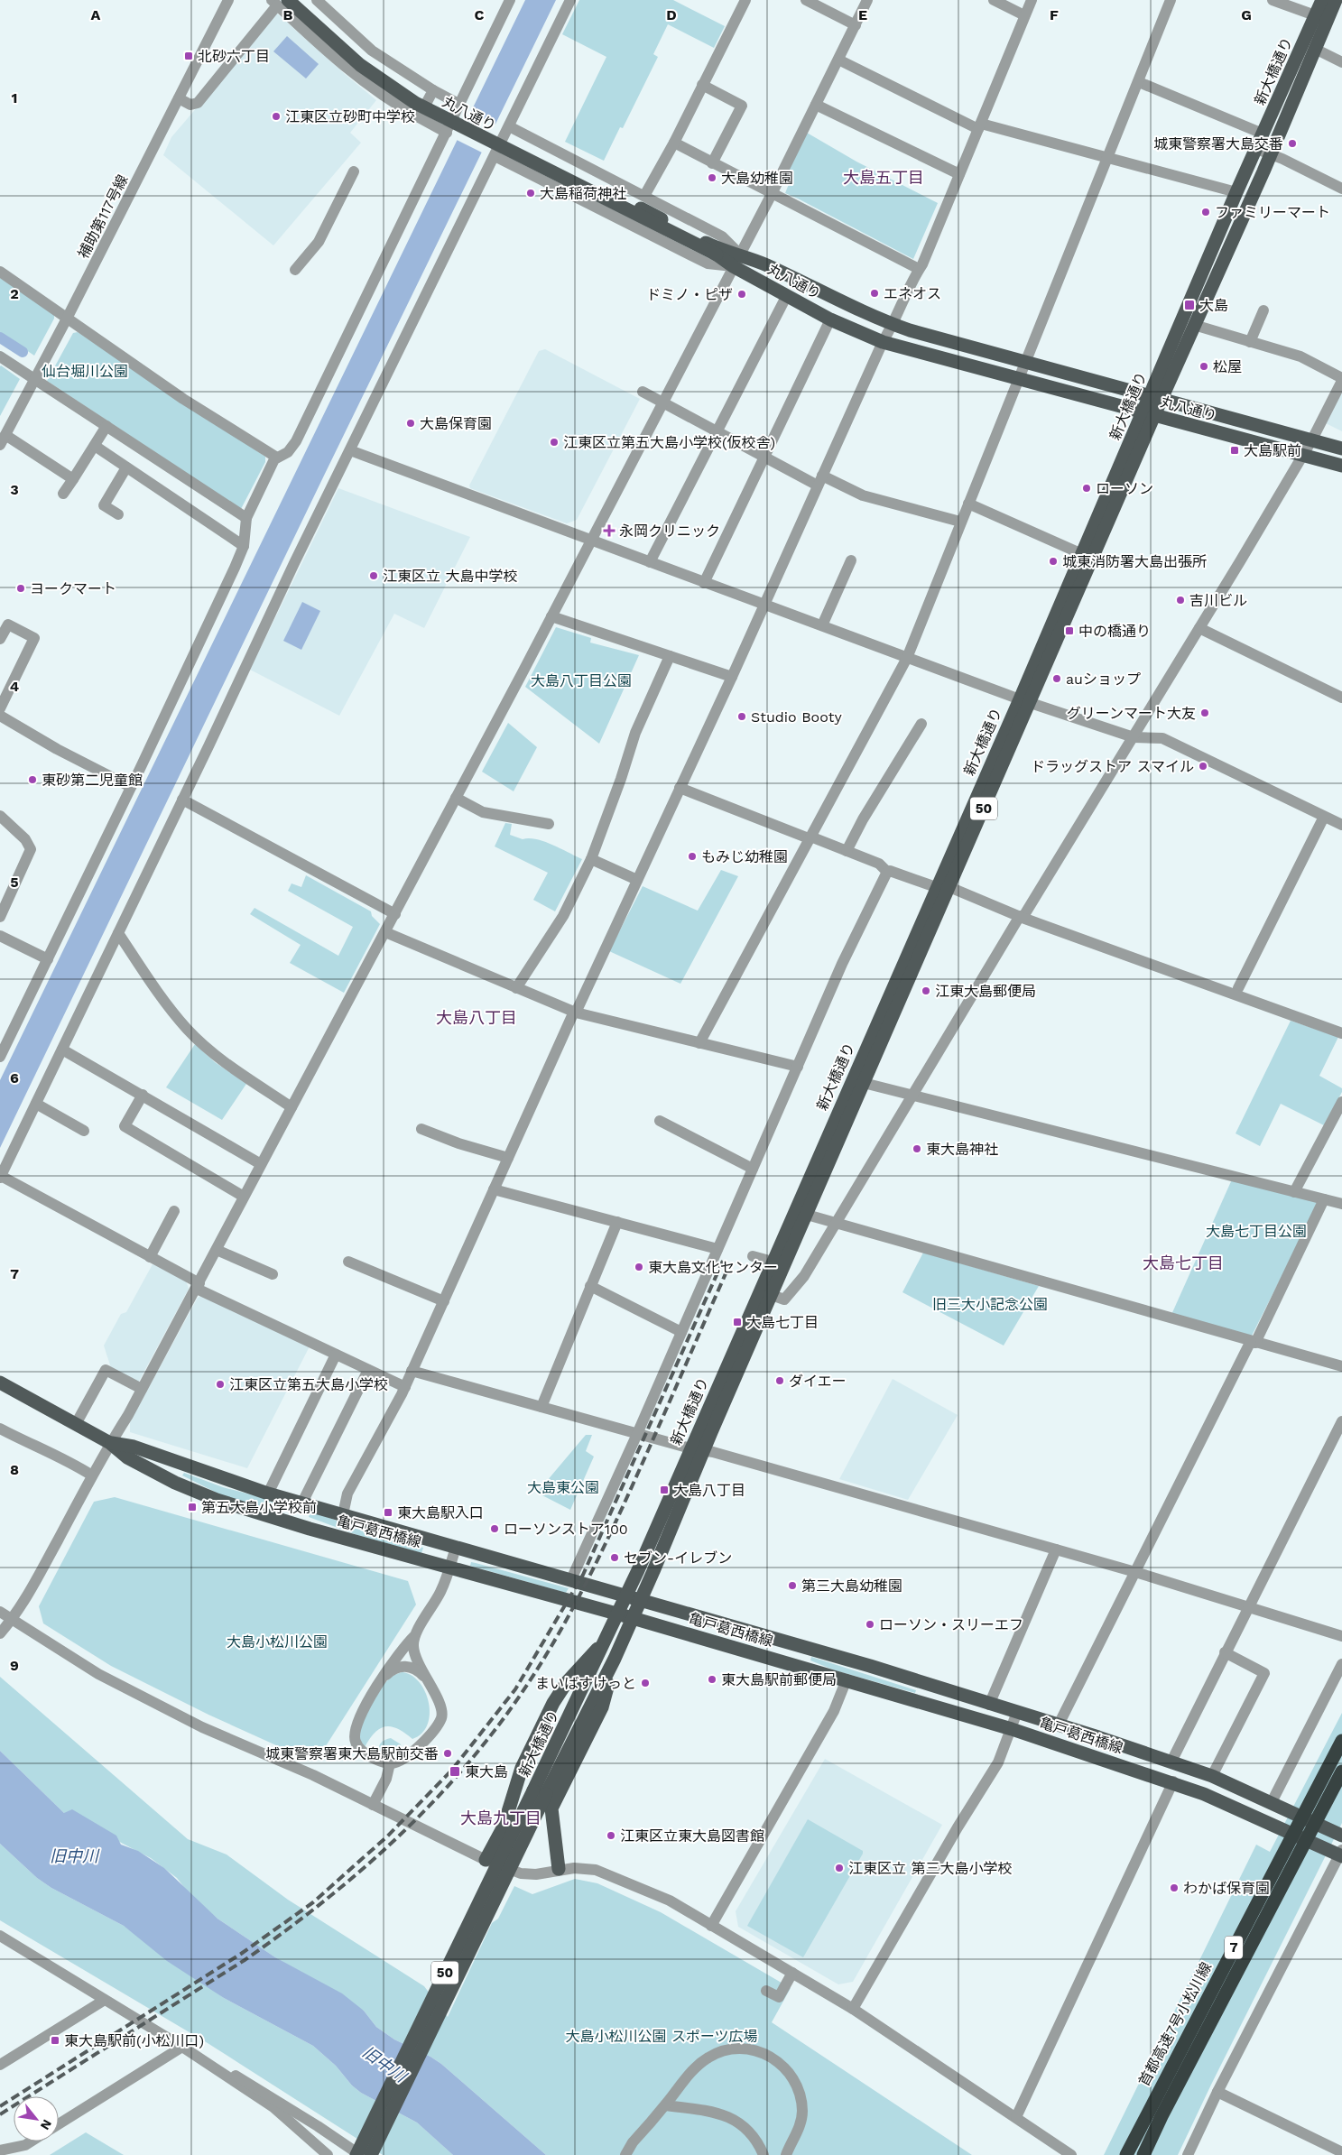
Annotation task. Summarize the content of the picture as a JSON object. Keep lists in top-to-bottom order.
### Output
{
  "streets": {
    "highway": ["7", "首都高速7号小松川線"],
    "main road": [
      "新大橋通り",
      "丸八通り",
      "50",
      "亀戸葛西橋線"
    ],
    "street": ["補助第117号線"]
  },
  "crossings": [
    ["新大橋通り", "丸八通り"],
    ["新大橋通り", "亀戸葛西橋線"]
  ],
  "districts": [
    "大島五丁目",
    "大島八丁目",
    "大島七丁目",
    "大島九丁目"
  ],
  "water": ["旧中川"],
  "parks": [
    "仙台堀川公園",
    "大島八丁目公園",
    "大島七丁目公園",
    "旧三大小記念公園",
    "大島東公園",
    "大島小松川公園",
    "大島小松川公園 スポーツ広場"
  ],
  "places": {
    "transit": [
      "北砂六丁目",
      "大島",
      "大島駅前",
      "中の橋通り",
      "大島七丁目",
      "大島八丁目",
      "第五大島小学校前",
      "東大島駅入口",
      "東大島",
      "東大島駅前(小松川口)"
    ],
    "other": [
      "江東区立砂町中学校",
      "城東警察署大島交番",
      "大島幼稚園",
      "大島稲荷神社",
      "ファミリーマート",
      "エネオス",
      "ドミノ・ピザ",
      "松屋",
      "大島保育園",
      "江東区立第五大島小学校(仮校舎)",
      "ローソン",
      "城東消防署大島出張所",
      "江東区立 大島中学校",
      "ヨークマート",
      "吉川ビル",
      "auショップ",
      "グリーンマート大友",
      "Studio Booty",
      "ドラッグストア スマイル",
      "東砂第二児童館",
      "もみじ幼稚園",
      "江東大島郵便局",
      "東大島神社",
      "東大島文化センター",
      "ダイエー",
      "江東区立第五大島小学校",
      "ローソンストア100",
      "セブン-イレブン",
      "第三大島幼稚園",
      "ローソン・スリーエフ",
      "東大島駅前郵便局",
      "まいばすけっと",
      "城東警察署東大島駅前交番",
      "江東区立東大島図書館",
      "江東区立 第三大島小学校",
      "わかば保育園"
    ],
    "health": ["永岡クリニック"]
  },
  "north": "bottom right",
  "grid": {
    "columns": [
      "A",
      "B",
      "C",
      "D",
      "E",
      "F",
      "G"
    ],
    "rows": [
      "1",
      "2",
      "3",
      "4",
      "5",
      "6",
      "7",
      "8",
      "9"
    ]
  }
}
